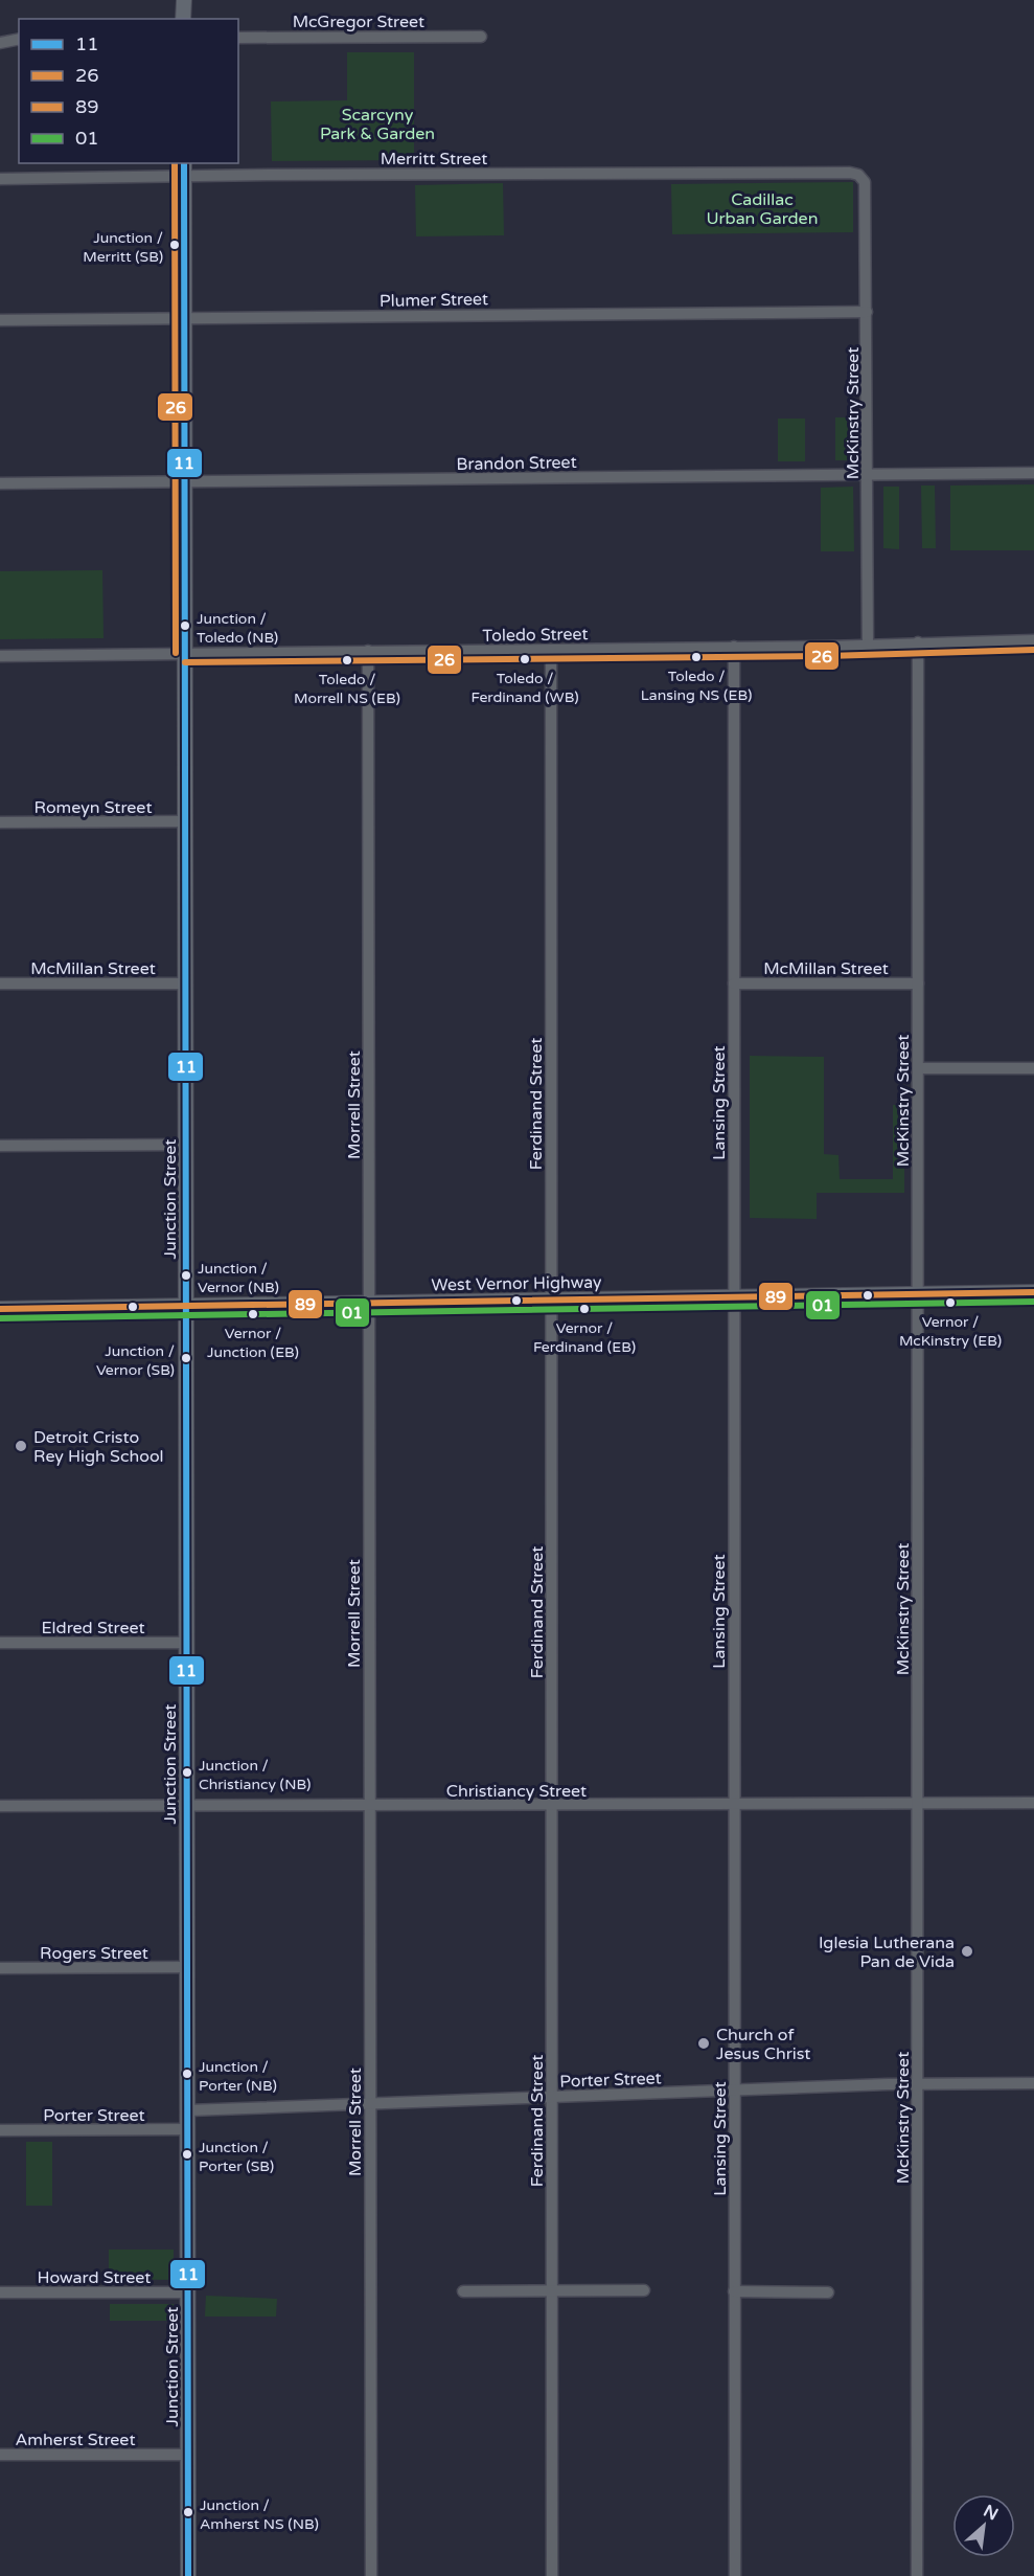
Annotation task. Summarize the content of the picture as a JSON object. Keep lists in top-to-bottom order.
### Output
{
  "streets": {
    "street": [
      "McGregor Street",
      "Merritt Street",
      "Plumer Street",
      "McKinstry Street",
      "Brandon Street",
      "Toledo Street",
      "Romeyn Street",
      "McMillan Street",
      "Lansing Street",
      "Ferdinand Street",
      "Morrell Street",
      "Junction Street",
      "West Vernor Highway",
      "Eldred Street",
      "Christiancy Street",
      "Rogers Street",
      "Porter Street",
      "Howard Street",
      "Amherst Street"
    ]
  },
  "crossings": [
    ["Merritt Street", "McKinstry Street"],
    ["Merritt Street", "Junction Street"],
    ["Plumer Street", "McKinstry Street"],
    ["Plumer Street", "Junction Street"],
    ["McKinstry Street", "Brandon Street"],
    ["McKinstry Street", "Toledo Street"],
    ["McKinstry Street", "McMillan Street"],
    ["McKinstry Street", "West Vernor Highway"],
    ["McKinstry Street", "Christiancy Street"],
    ["McKinstry Street", "Porter Street"],
    ["Brandon Street", "Junction Street"],
    ["Toledo Street", "Lansing Street"],
    ["Toledo Street", "Ferdinand Street"],
    ["Toledo Street", "Morrell Street"],
    ["Toledo Street", "Junction Street"],
    ["Romeyn Street", "Junction Street"],
    ["McMillan Street", "Lansing Street"],
    ["McMillan Street", "Junction Street"],
    ["Lansing Street", "West Vernor Highway"],
    ["Lansing Street", "Christiancy Street"],
    ["Lansing Street", "Porter Street"],
    ["Ferdinand Street", "West Vernor Highway"],
    ["Ferdinand Street", "Christiancy Street"],
    ["Ferdinand Street", "Porter Street"],
    ["Morrell Street", "West Vernor Highway"],
    ["Morrell Street", "Christiancy Street"],
    ["Morrell Street", "Porter Street"],
    ["Junction Street", "West Vernor Highway"],
    ["Junction Street", "Eldred Street"],
    ["Junction Street", "Christiancy Street"],
    ["Junction Street", "Rogers Street"],
    ["Junction Street", "Porter Street"],
    ["Junction Street", "Howard Street"],
    ["Junction Street", "Amherst Street"]
  ],
  "parks": ["Scarcyny Park & Garden", "Cadillac Urban Garden"],
  "places": [
    "Junction / Merritt (SB)",
    "Junction / Toledo (NB)",
    "Toledo / Lansing NS (EB)",
    "Toledo / Ferdinand (WB)",
    "Toledo / Morrell NS (EB)",
    "Junction / Vernor (NB)",
    "Vernor / McKinstry (EB)",
    "Vernor / Ferdinand (EB)",
    "Vernor / Junction (EB)",
    "Junction / Vernor (SB)",
    "Detroit Cristo Rey High School",
    "Junction / Christiancy (NB)",
    "Iglesia Lutherana Pan de Vida",
    "Church of Jesus Christ",
    "Junction / Porter (NB)",
    "Junction / Porter (SB)",
    "Junction / Amherst NS (NB)"
  ],
  "lines": [
    "transit line 11",
    "transit line 26",
    "transit line 89",
    "transit line 01"
  ],
  "legend": [
    "11",
    "26",
    "89",
    "01"
  ],
  "north": "top right"
}
